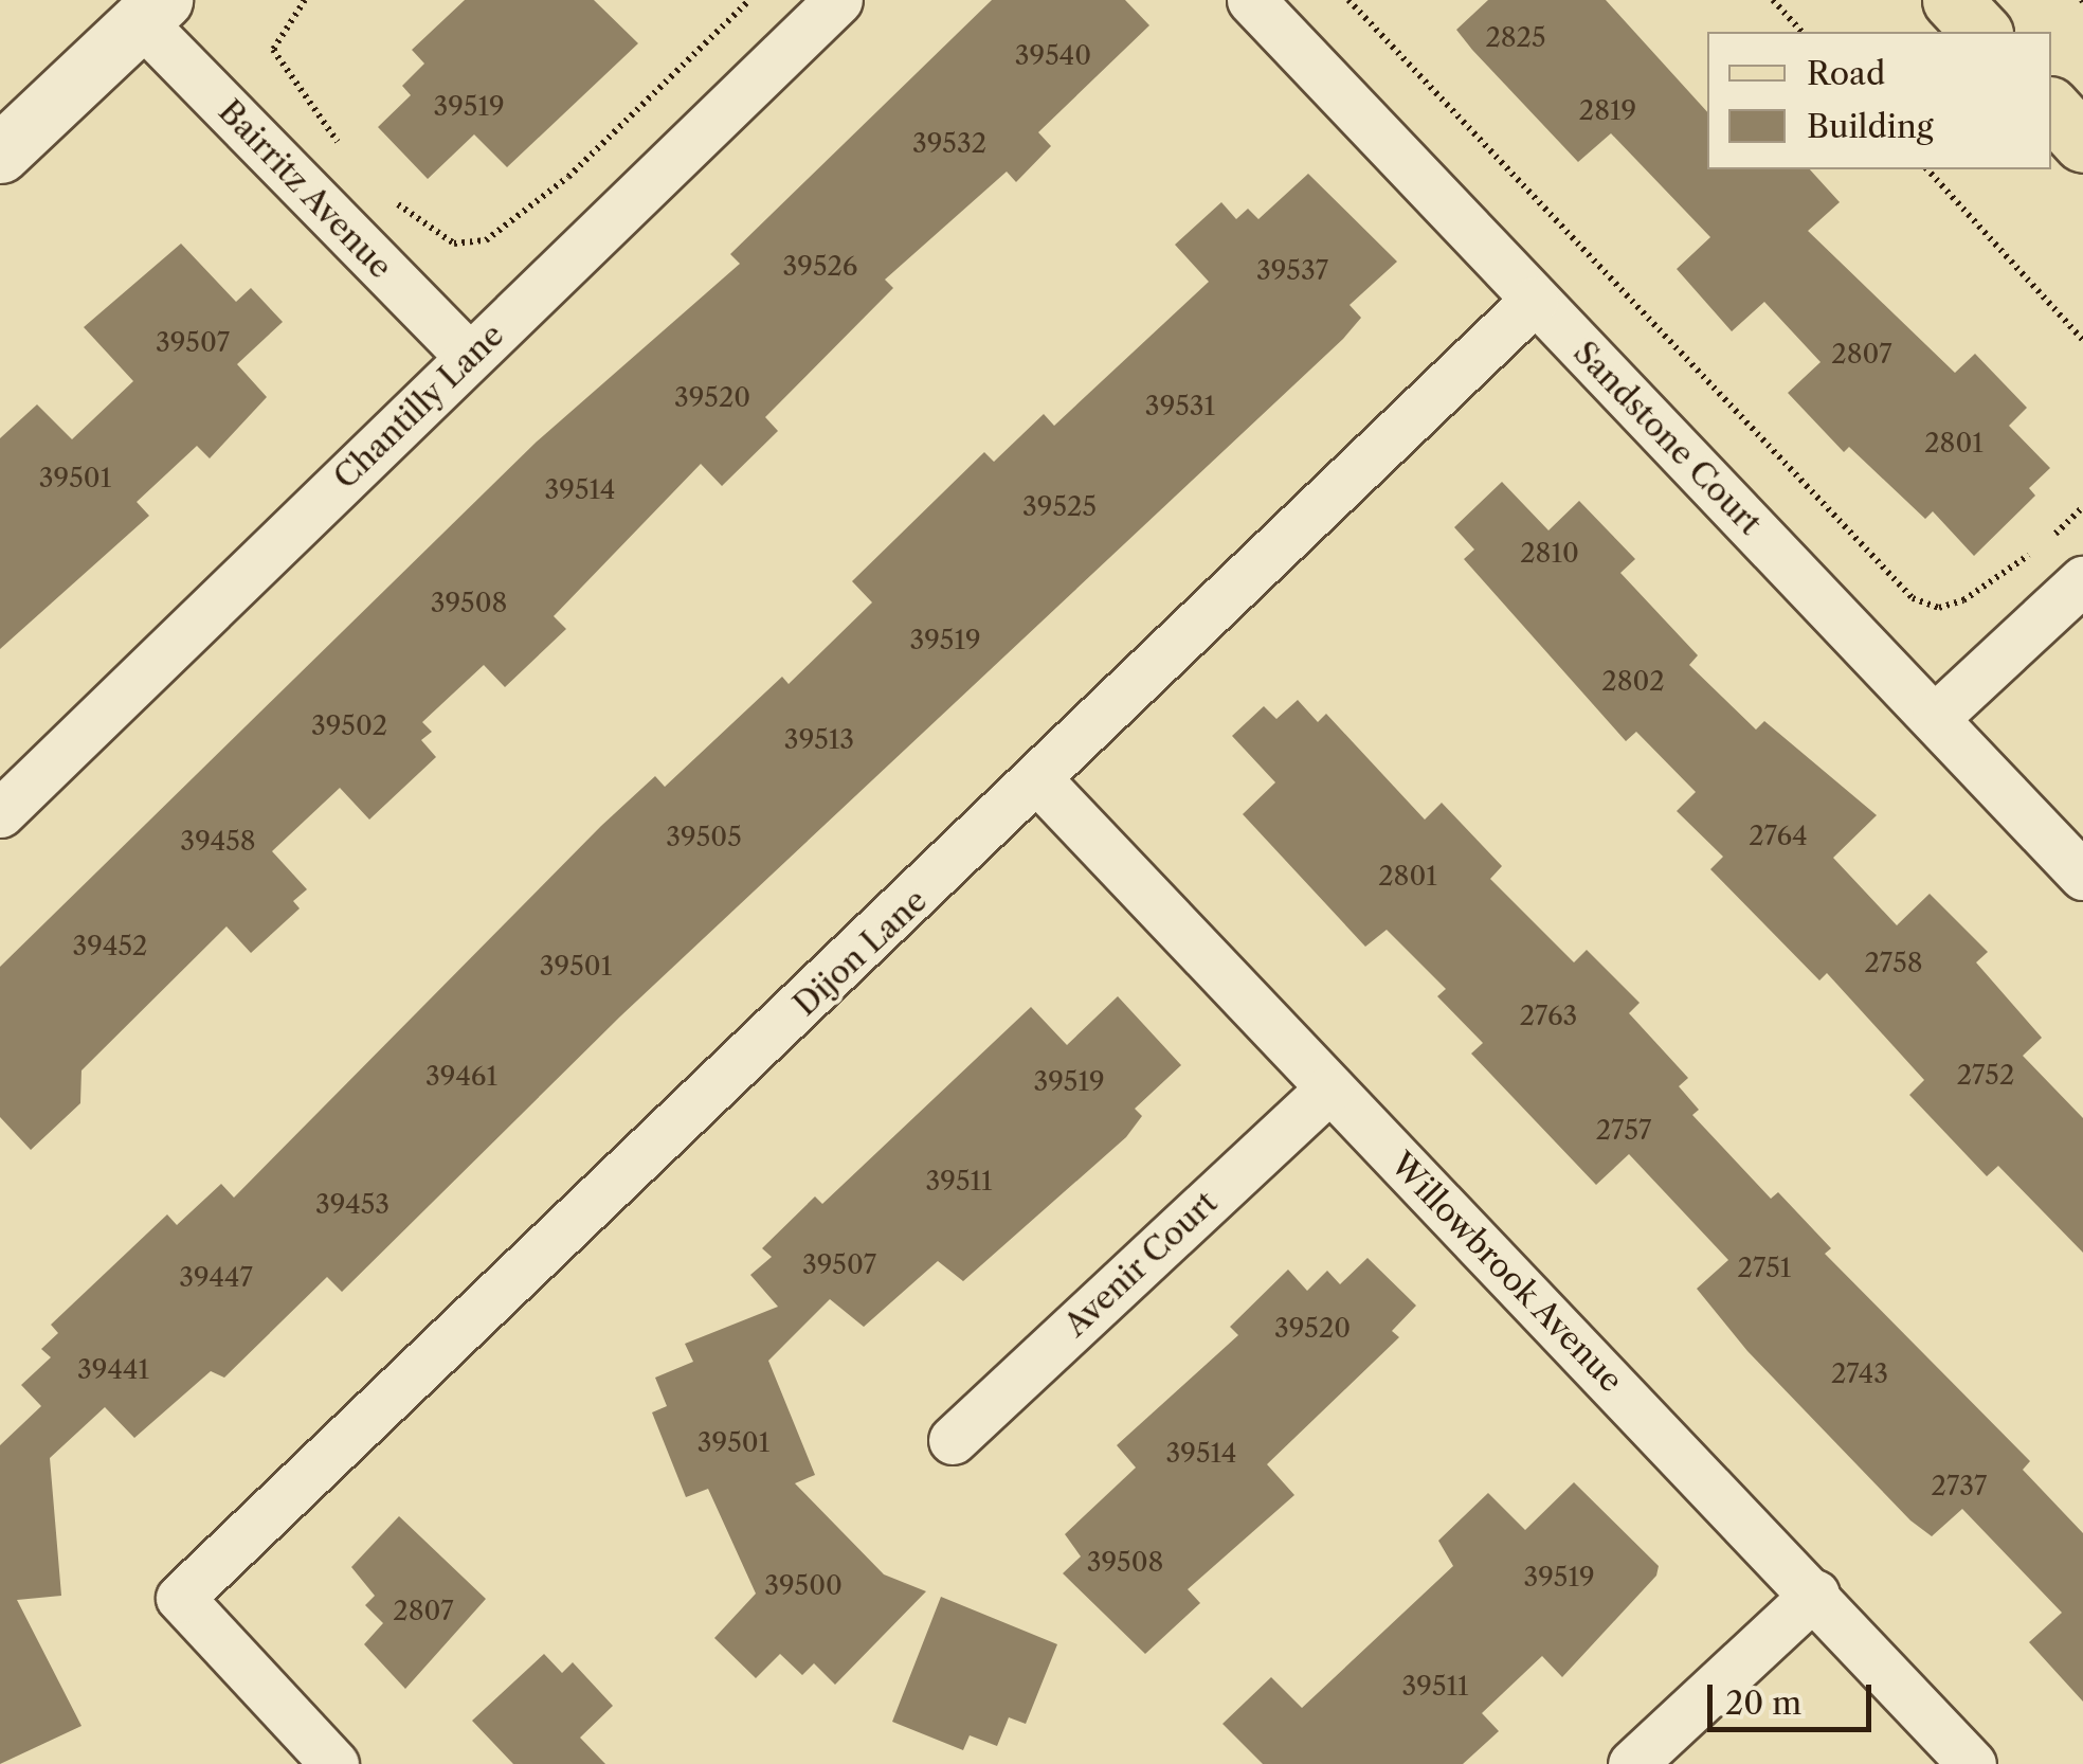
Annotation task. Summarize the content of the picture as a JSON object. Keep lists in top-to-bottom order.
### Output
{
  "streets": {
    "street": [
      "Bairritz Avenue",
      "Chantilly Lane",
      "Sandstone Court",
      "Dijon Lane",
      "Avenir Court",
      "Willowbrook Avenue"
    ]
  },
  "crossings": [
    ["Bairritz Avenue", "Chantilly Lane"],
    ["Sandstone Court", "Dijon Lane"],
    ["Dijon Lane", "Willowbrook Avenue"],
    ["Avenir Court", "Willowbrook Avenue"]
  ],
  "house_numbers": [
    "2825",
    "39540",
    "39519",
    "2819",
    "39532",
    "39526",
    "39537",
    "39507",
    "2807",
    "39520",
    "39531",
    "2801",
    "39501",
    "39514",
    "39525",
    "2810",
    "39508",
    "39519",
    "2802",
    "39502",
    "39513",
    "2764",
    "39505",
    "39458",
    "2801",
    "39452",
    "2758",
    "39501",
    "2763",
    "2752",
    "39461",
    "39519",
    "2757",
    "39511",
    "39453",
    "39507",
    "2751",
    "39447",
    "39520",
    "39441",
    "2743",
    "39501",
    "39514",
    "2737",
    "39508",
    "39519",
    "39500",
    "2807",
    "39511"
  ],
  "legend": ["Road", "Building"],
  "scale_bar": "20 m"
}
